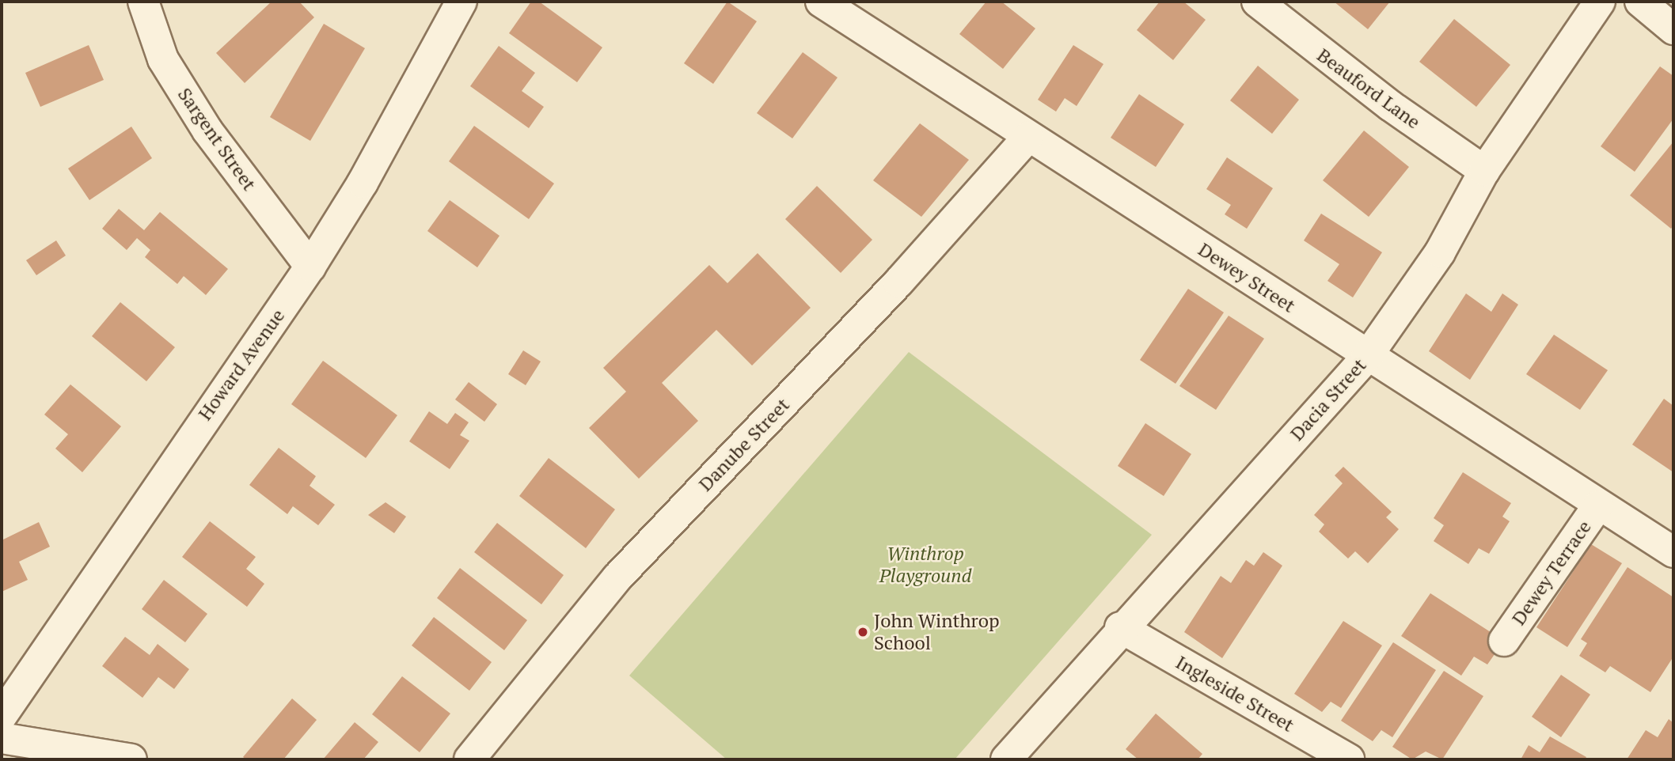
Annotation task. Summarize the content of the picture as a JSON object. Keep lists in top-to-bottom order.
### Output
{
  "streets": {
    "street": [
      "Beauford Lane",
      "Sargent Street",
      "Dewey Street",
      "Howard Avenue",
      "Dacia Street",
      "Danube Street",
      "Dewey Terrace",
      "Ingleside Street"
    ]
  },
  "crossings": [
    ["Beauford Lane", "Dacia Street"],
    ["Sargent Street", "Howard Avenue"],
    ["Dewey Street", "Dacia Street"],
    ["Dewey Street", "Danube Street"],
    ["Dewey Street", "Dewey Terrace"],
    ["Dacia Street", "Ingleside Street"]
  ],
  "parks": ["Winthrop Playground"],
  "places": ["John Winthrop School"]
}
